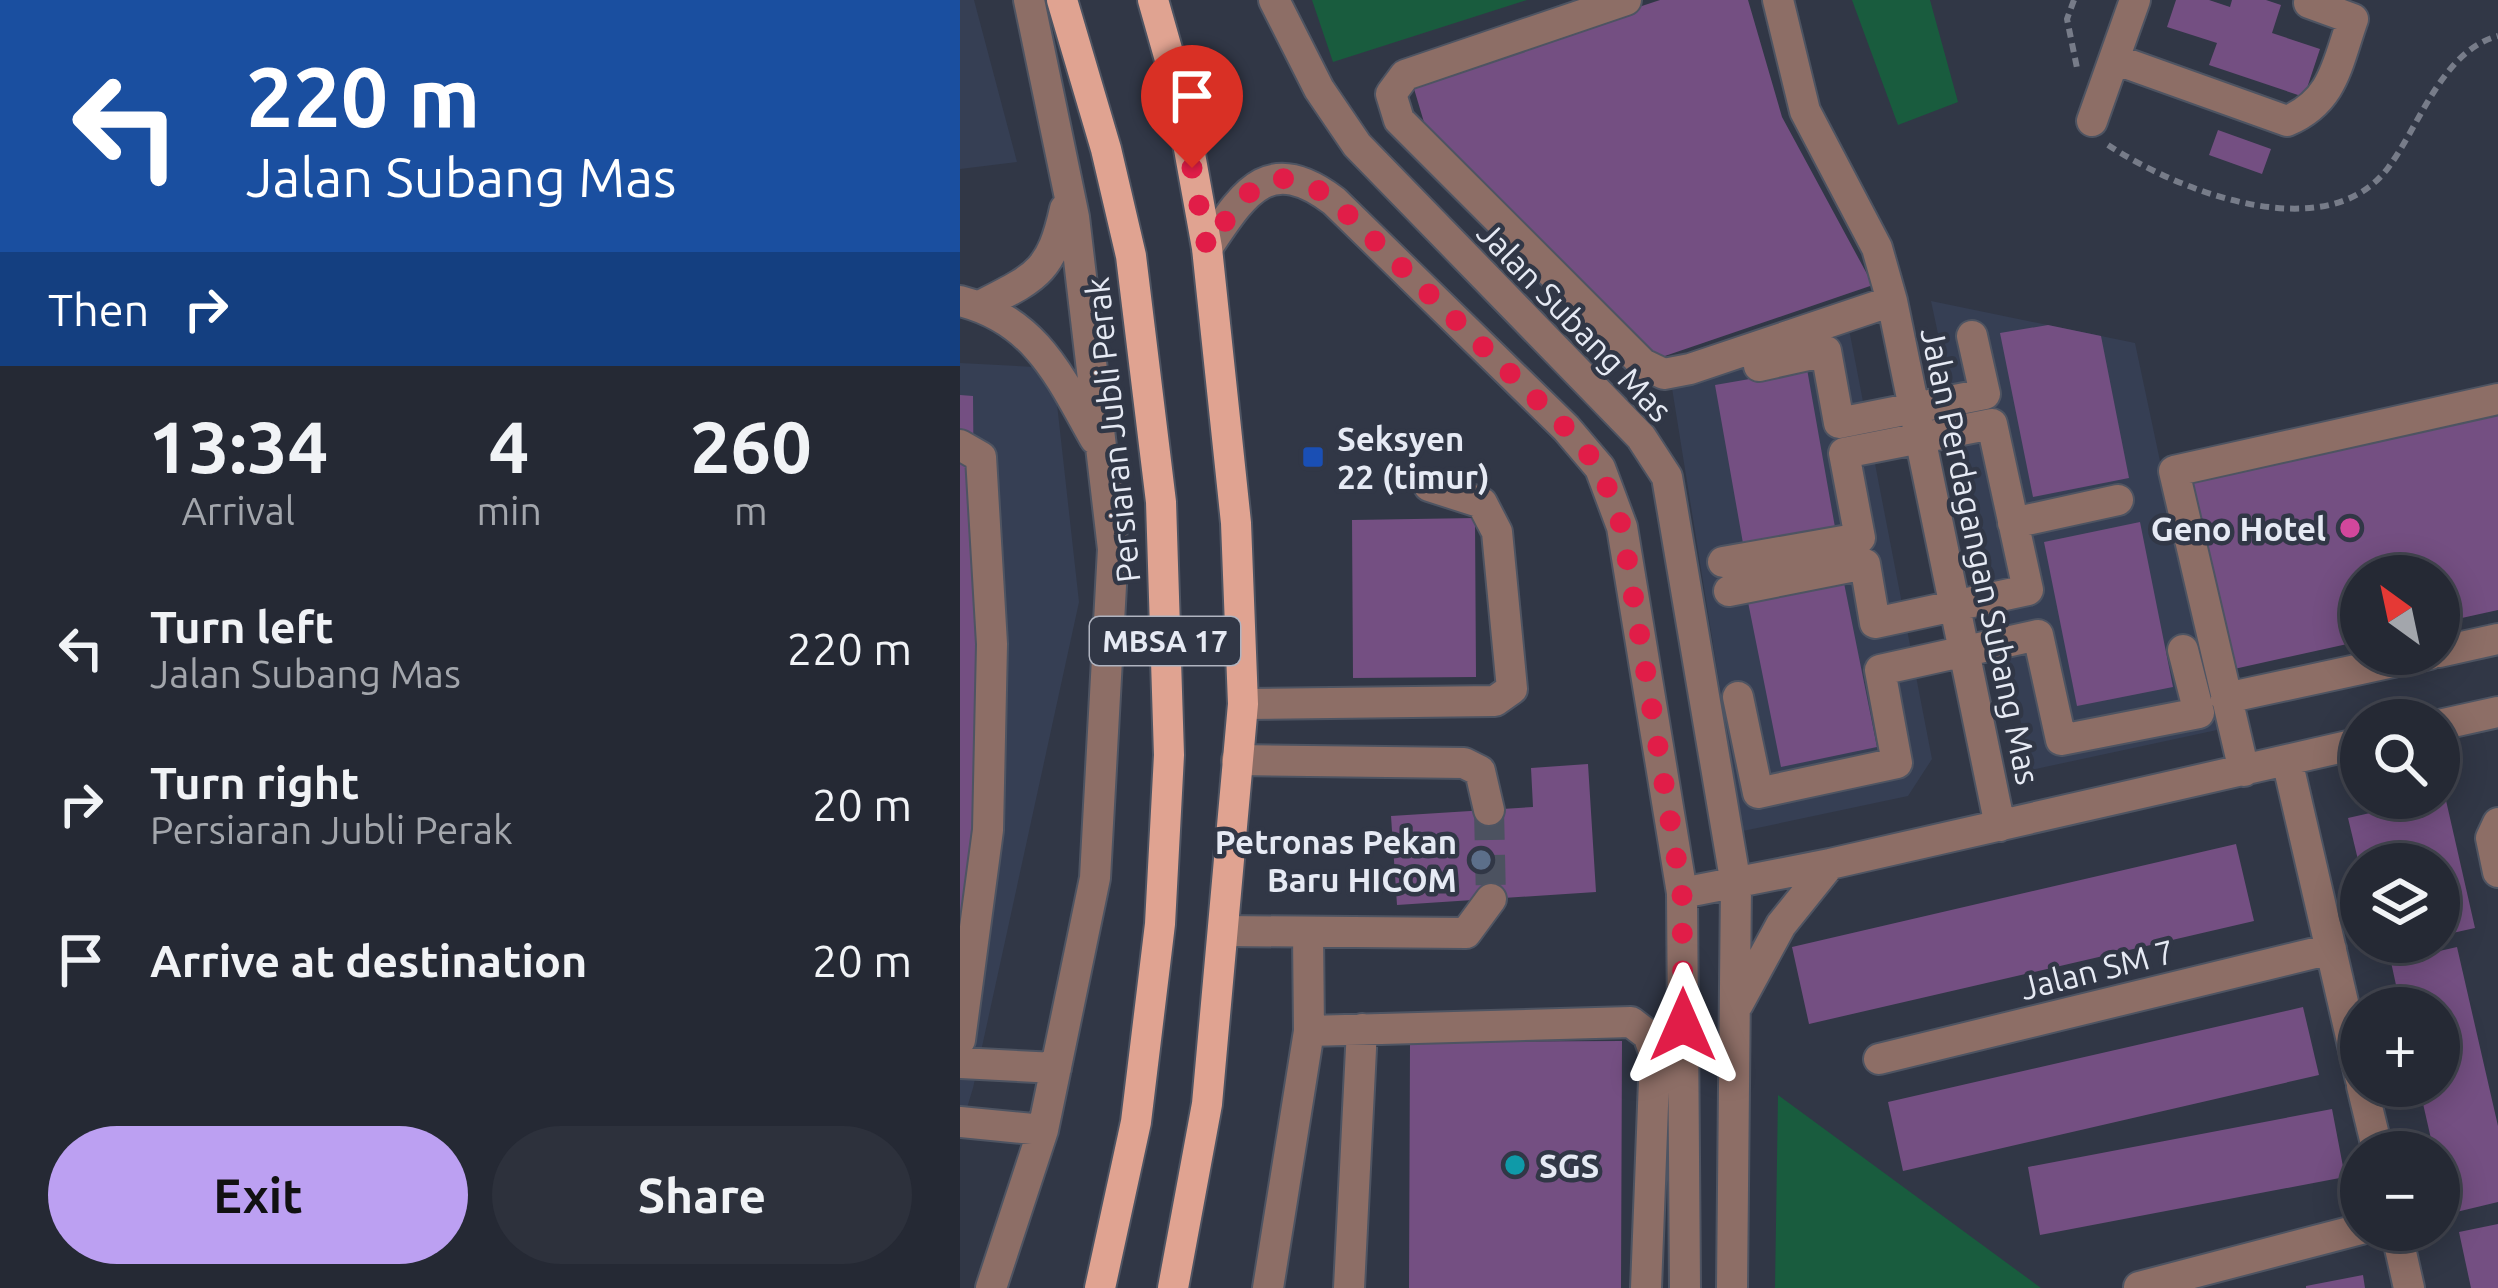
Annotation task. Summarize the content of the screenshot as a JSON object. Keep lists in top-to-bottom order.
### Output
{
  "streets": {
    "main road": ["Persiaran Jubli Perak", "MBSA 17"],
    "street": ["Jalan Subang Mas", "Jalan Perdagangan Subang Mas", "Jalan SM 7"]
  },
  "places": {
    "transit": ["Seksyen 22 (timur)"],
    "other": ["Geno Hotel", "Petronas Pekan Baru HICOM", "SGS"]
  },
  "north": "top left",
  "page": {
    "turn": ["220 m", "Jalan Subang Mas"],
    "then": "Then",
    "eta": [
      "13:34",
      "Arrival",
      "4",
      "min",
      "260",
      "m"
    ],
    "map_buttons": ["+", "−"],
    "list": [
      {
        "name": "Turn left",
        "note": "Jalan Subang Mas",
        "value": "220 m"
      },
      {
        "name": "Turn right",
        "note": "Persiaran Jubli Perak",
        "value": "20 m"
      },
      {
        "name": "Arrive at destination",
        "value": "20 m"
      }
    ],
    "buttons": ["Exit", "Share"]
  }
}
